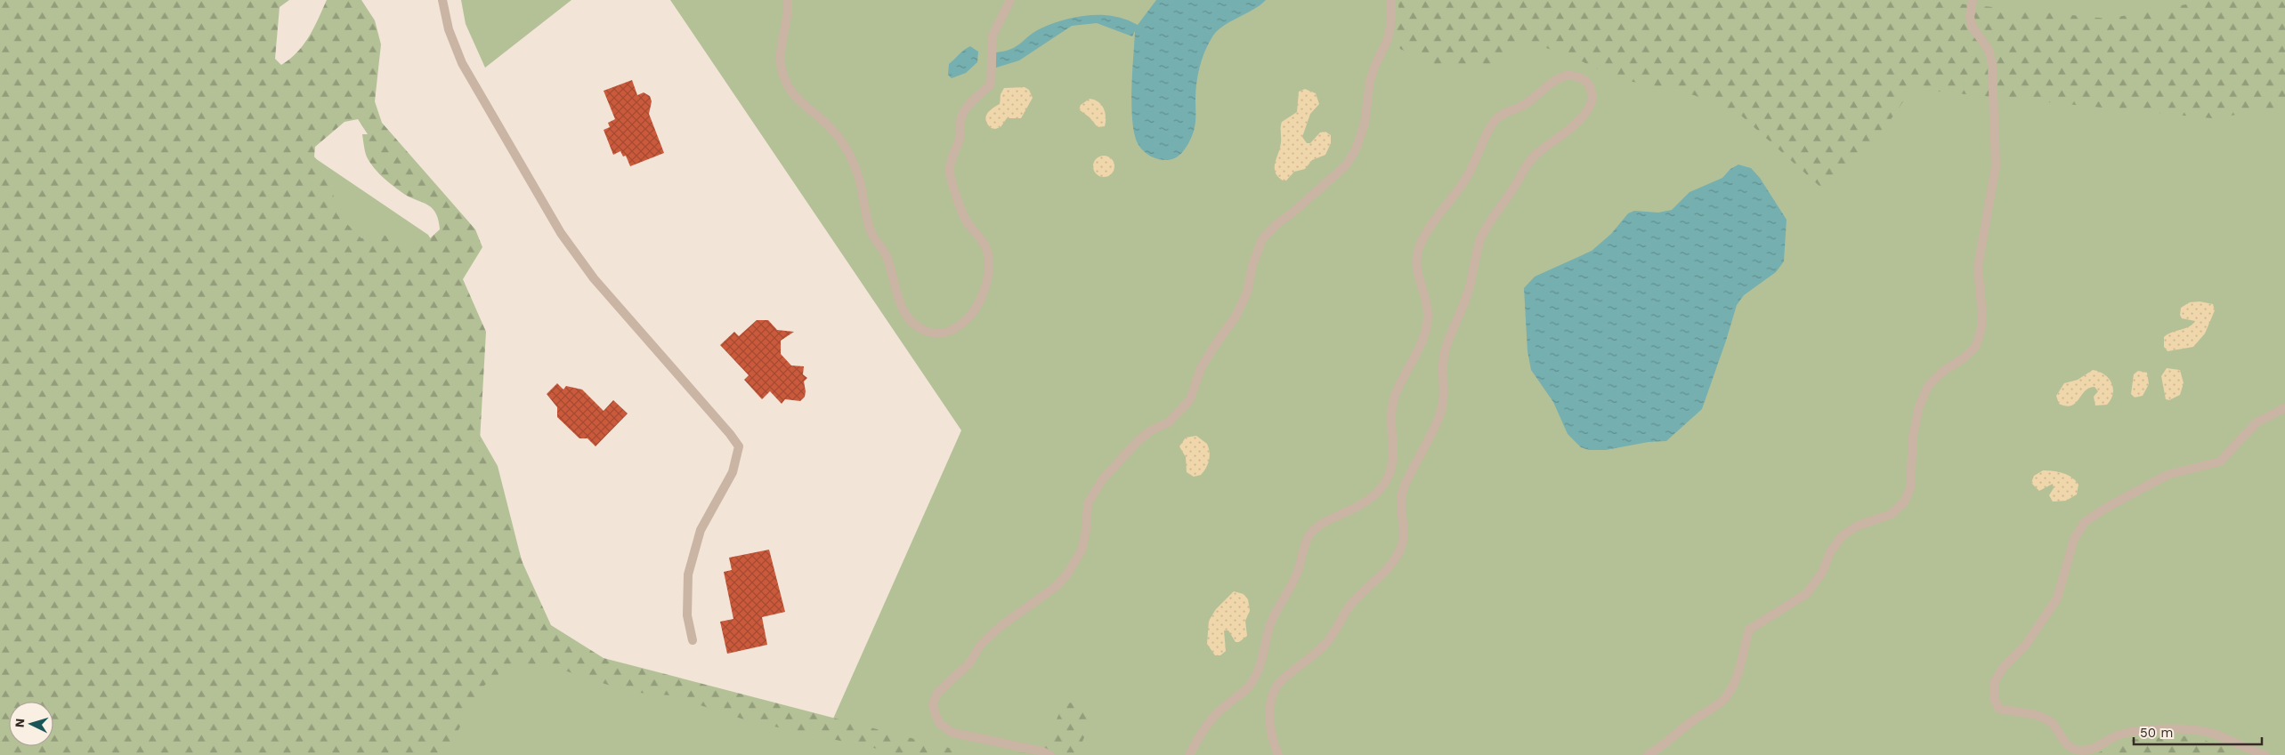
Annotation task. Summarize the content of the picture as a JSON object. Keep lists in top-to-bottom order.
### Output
{
  "scale_bar": "50 m",
  "north": "left"
}
